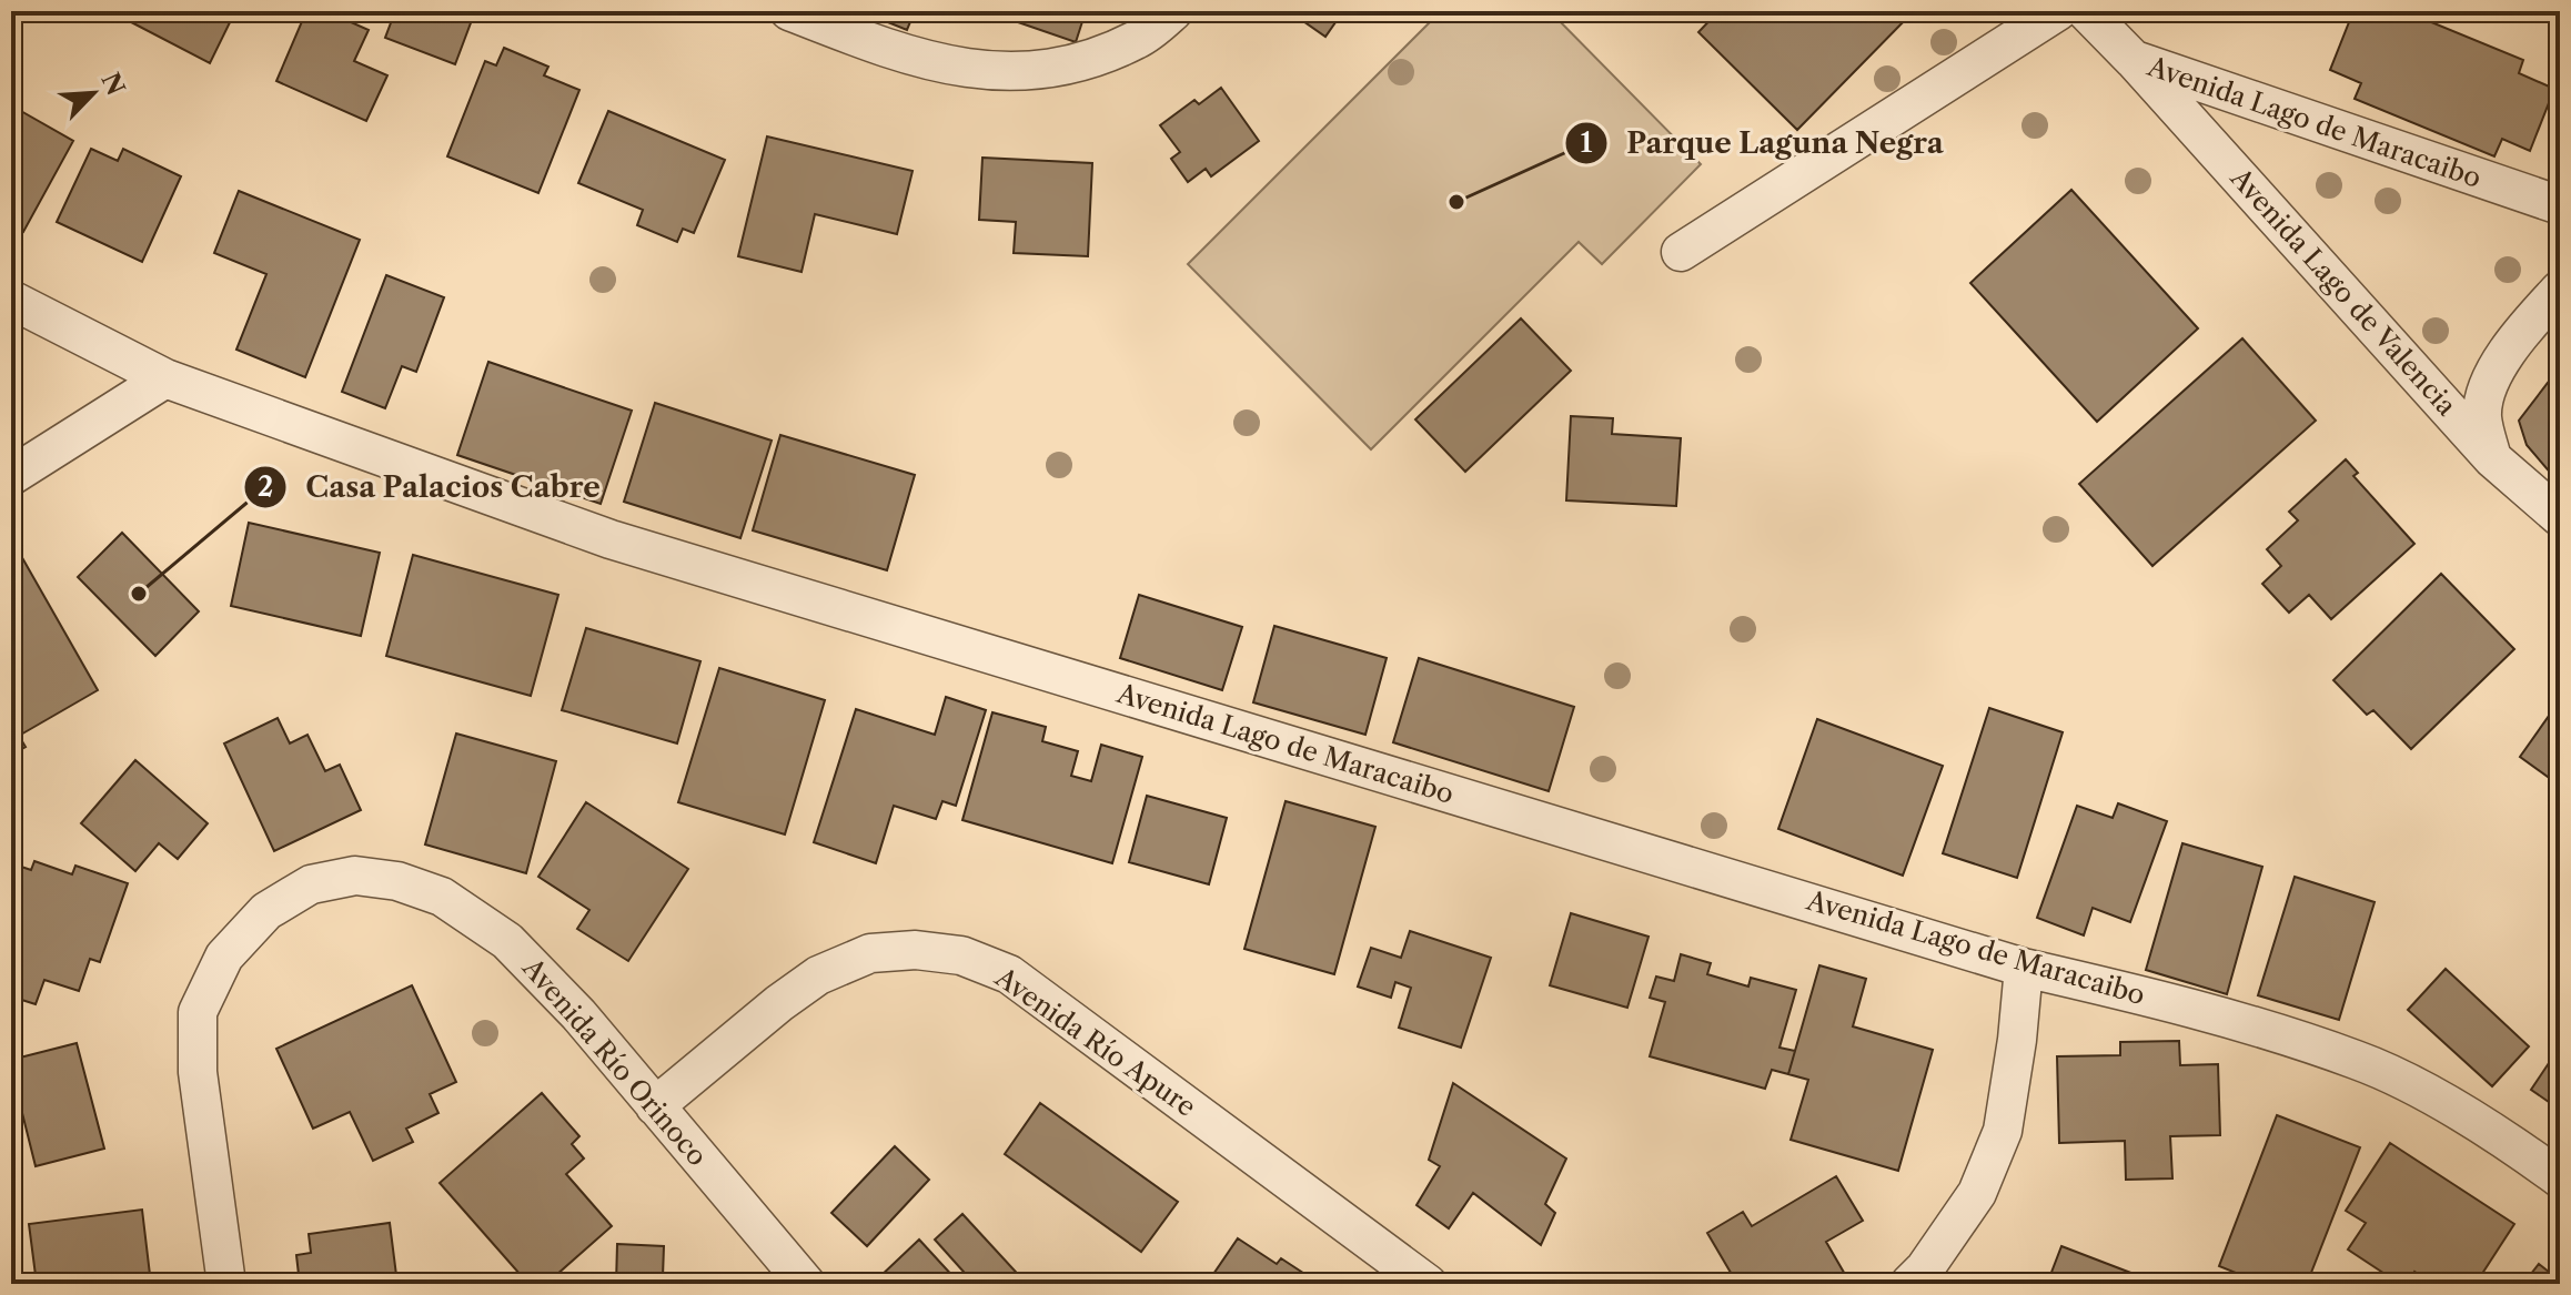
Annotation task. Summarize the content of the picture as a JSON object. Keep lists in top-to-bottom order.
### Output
{
  "streets": {
    "street": [
      "Avenida Lago de Maracaibo",
      "Avenida Lago de Valencia",
      "Avenida Río Apure",
      "Avenida Río Orinoco"
    ]
  },
  "crossings": [
    ["Avenida Lago de Maracaibo", "Avenida Lago de Valencia"],
    ["Avenida Río Apure", "Avenida Río Orinoco"]
  ],
  "places": ["Parque Laguna Negra", "Casa Palacios Cabre"],
  "north": "top right"
}
